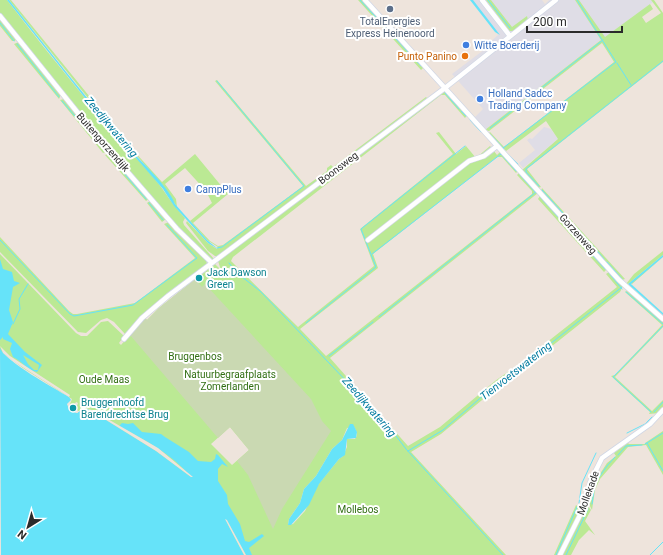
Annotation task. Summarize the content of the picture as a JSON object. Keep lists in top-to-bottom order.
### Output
{
  "streets": {
    "street": [
      "Buitengorzendijk",
      "Boonsweg",
      "Gorzenweg",
      "Mollekade"
    ]
  },
  "crossings": [
    ["Buitengorzendijk", "Boonsweg"],
    ["Boonsweg", "Gorzenweg"]
  ],
  "water": ["Zeedijkwatering", "Tienvoetswatering"],
  "parks": [
    "Bruggenbos",
    "Natuurbegraafplaats Zomerlanden",
    "Oude Maas",
    "Mollebos"
  ],
  "places": [
    "TotalEnergies Express Heinenoord",
    "Witte Boerderij",
    "Punto Panino",
    "Holland Sadcc Trading Company",
    "CampPlus",
    "Jack Dawson Green",
    "Bruggenhoofd Barendrechtse Brug"
  ],
  "scale_bar": "200 m",
  "north": "bottom left"
}
